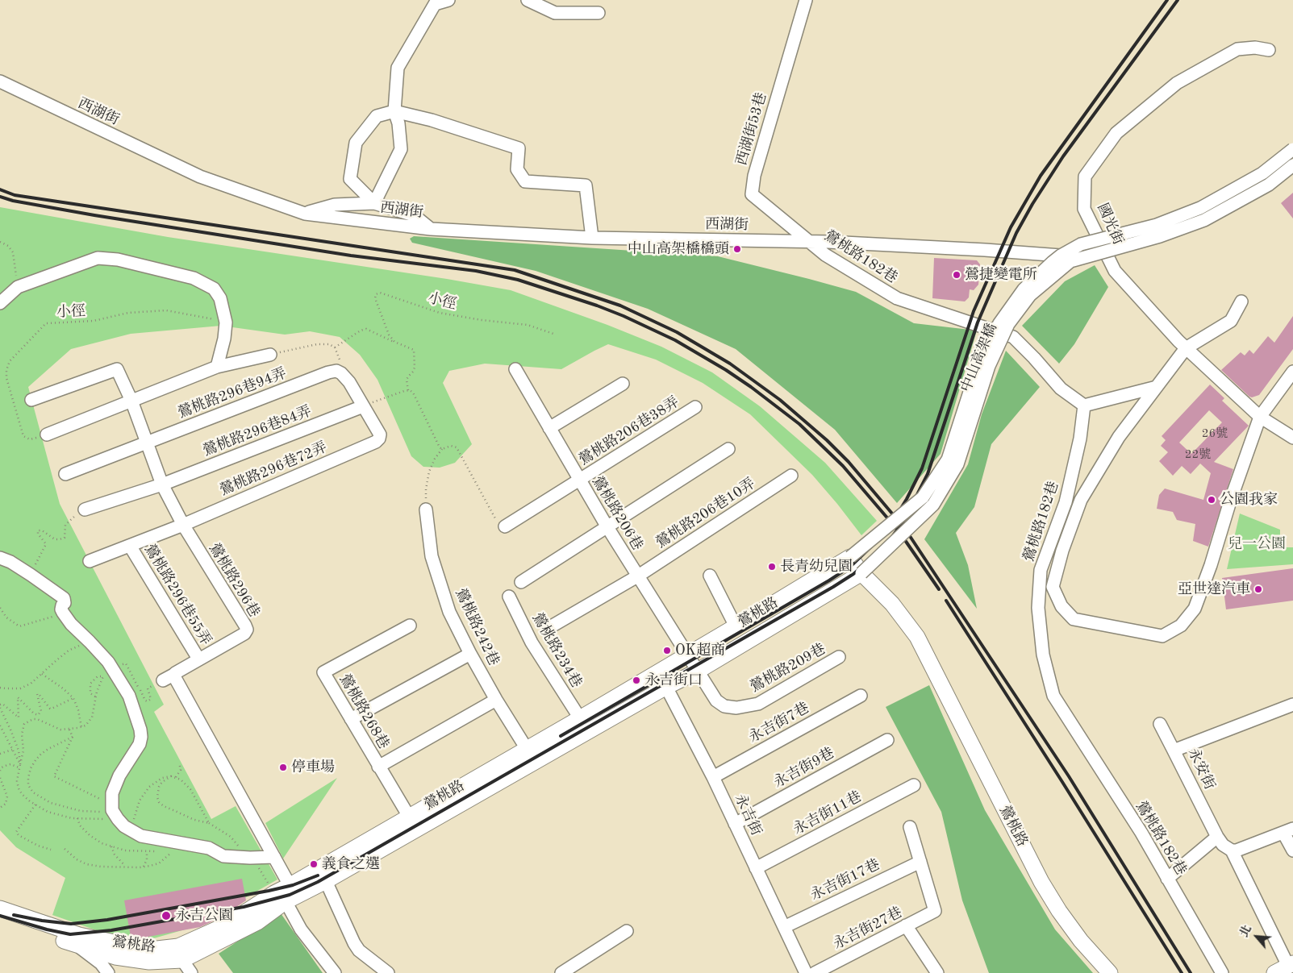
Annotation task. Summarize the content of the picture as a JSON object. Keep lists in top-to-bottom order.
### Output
{
  "streets": {
    "main road": ["鶯桃路"],
    "street": [
      "西湖街",
      "西湖街53巷",
      "國光街",
      "鶯桃路182巷",
      "中山高架橋",
      "鶯桃路296巷94弄",
      "鶯桃路296巷84弄",
      "鶯桃路206巷38弄",
      "鶯桃路296巷72弄",
      "鶯桃路206巷",
      "鶯桃路206巷10弄",
      "鶯桃路296巷",
      "鶯桃路296巷55弄",
      "鶯桃路242巷",
      "鶯桃路234巷",
      "鶯桃路209巷",
      "鶯桃路268巷",
      "永吉街7巷",
      "永吉街9巷",
      "永安街",
      "永吉街11巷",
      "永吉街",
      "永吉街17巷",
      "永吉街27巷"
    ],
    "path": ["小徑"]
  },
  "crossings": [
    ["西湖街", "西湖街53巷"],
    ["西湖街", "鶯桃路182巷"],
    ["西湖街", "中山高架橋"],
    ["西湖街53巷", "鶯桃路182巷"],
    ["中山高架橋", "鶯桃路"],
    ["鶯桃路296巷94弄", "鶯桃路296巷"],
    ["鶯桃路296巷84弄", "鶯桃路296巷72弄"],
    ["鶯桃路296巷84弄", "鶯桃路296巷"],
    ["鶯桃路206巷38弄", "鶯桃路206巷"],
    ["鶯桃路296巷72弄", "鶯桃路296巷"],
    ["鶯桃路296巷72弄", "鶯桃路296巷55弄"],
    ["鶯桃路206巷", "鶯桃路206巷10弄"],
    ["鶯桃路206巷", "鶯桃路"],
    ["鶯桃路206巷", "鶯桃路209巷"],
    ["鶯桃路296巷", "鶯桃路296巷55弄"],
    ["鶯桃路", "鶯桃路242巷"],
    ["鶯桃路", "鶯桃路234巷"],
    ["鶯桃路", "鶯桃路209巷"],
    ["鶯桃路", "鶯桃路268巷"],
    ["鶯桃路", "永吉街"],
    ["永吉街7巷", "永吉街"],
    ["永吉街9巷", "永吉街"],
    ["永吉街11巷", "永吉街"],
    ["永吉街", "永吉街17巷"],
    ["永吉街17巷", "永吉街27巷"]
  ],
  "parks": ["兒一公園"],
  "places": [
    "中山高架橋橋頭",
    "鶯捷變電所",
    "公園我家",
    "長青幼兒園",
    "亞世達汽車",
    "OK超商",
    "永吉街口",
    "停車場",
    "義食之選",
    "永吉公園"
  ],
  "house_numbers": ["26號", "22號"],
  "north": "top left"
}
